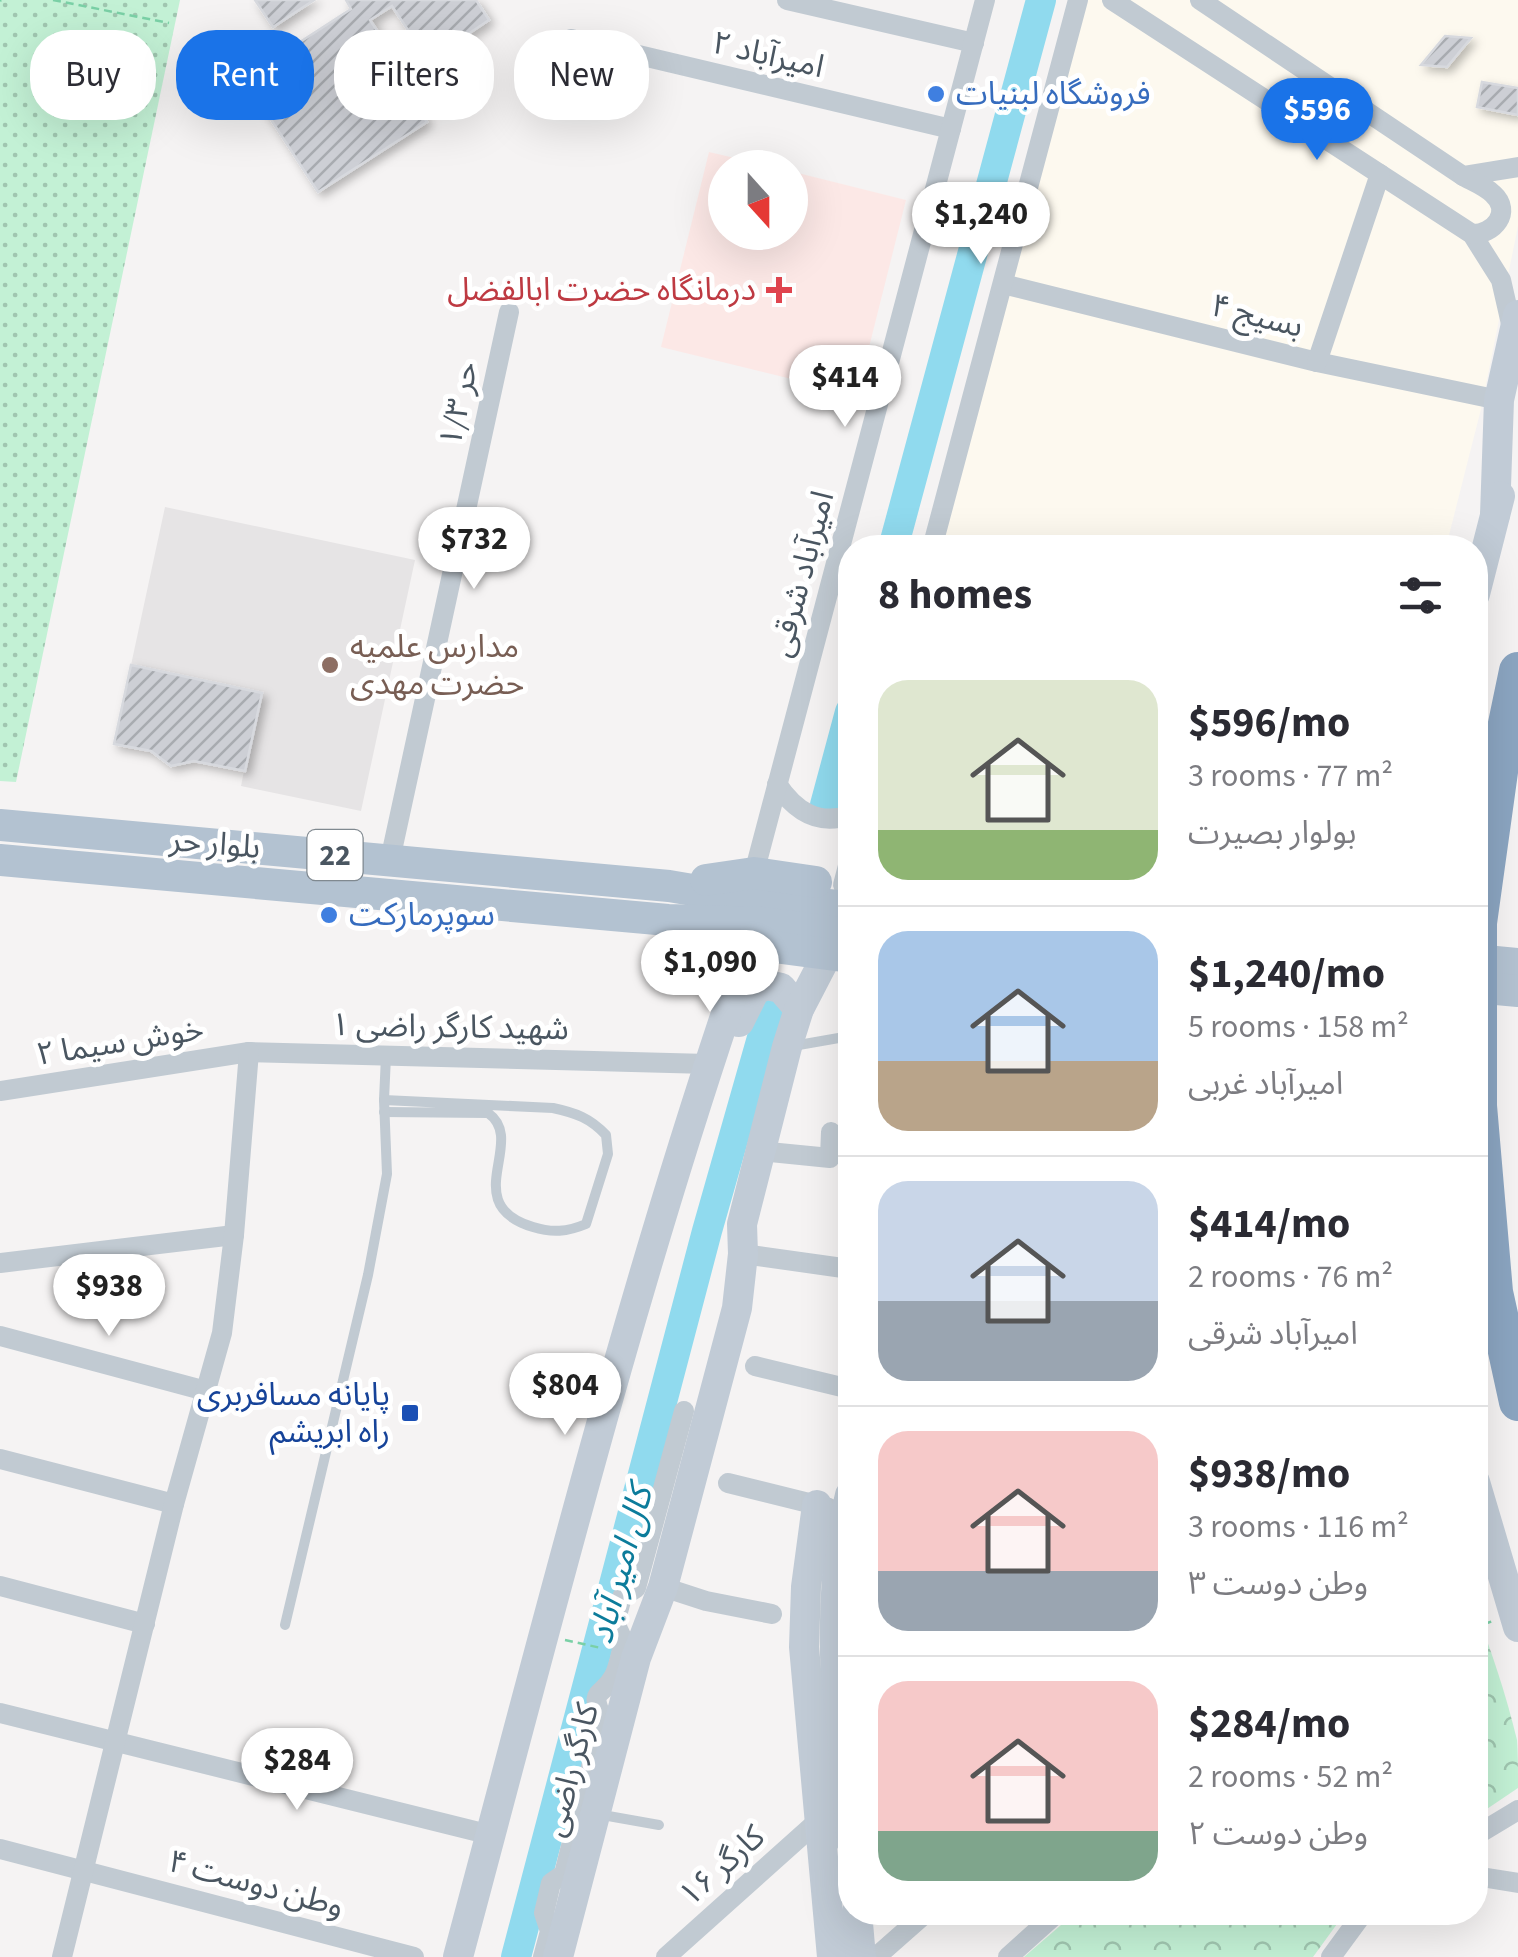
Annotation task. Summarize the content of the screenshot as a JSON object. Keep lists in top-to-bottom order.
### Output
{
  "streets": {
    "main road": ["بلوار حر", "22"],
    "street": [
      "امیرآباد ۲",
      "بسیج ۴",
      "حر ۱/۳",
      "امیرآباد شرقی",
      "شهید کارگر راضی ۱",
      "خوش سیما ۲",
      "کارگر راضی",
      "کارگر ۱۶",
      "وطن دوست ۴"
    ]
  },
  "crossings": [
    ["امیرآباد ۲", "امیرآباد شرقی"],
    ["حر ۱/۳", "بلوار حر"],
    ["امیرآباد شرقی", "22"],
    ["بلوار حر", "22"],
    ["شهید کارگر راضی ۱", "خوش سیما ۲"]
  ],
  "water": ["کال امیر آباد"],
  "places": {
    "other": ["فروشگاه لبنیات", "مدارس علمیه حضرت مهدی", "سوپرمارکت"],
    "health": ["درمانگاه حضرت ابالفضل"],
    "transit": ["پایانه مسافربری راه ابریشم"]
  },
  "north": "bottom",
  "page": {
    "chip": [
      "Buy",
      "Rent",
      "Filters",
      "New"
    ],
    "price": [
      "$596",
      "$1,240",
      "$414",
      "$732",
      "$1,090",
      "$938",
      "$804",
      "$284"
    ],
    "heading": "8 homes",
    "list": [
      {
        "name": "$596/mo",
        "note": "3 rooms · 77 m² · بولوار بصیرت"
      },
      {
        "name": "$1,240/mo",
        "note": "5 rooms · 158 m² · امیرآباد غربی"
      },
      {
        "name": "$414/mo",
        "note": "2 rooms · 76 m² · امیرآباد شرقی"
      },
      {
        "name": "$938/mo",
        "note": "3 rooms · 116 m² · وطن دوست ۳"
      },
      {
        "name": "$284/mo",
        "note": "2 rooms · 52 m² · وطن دوست ۲"
      }
    ]
  }
}
